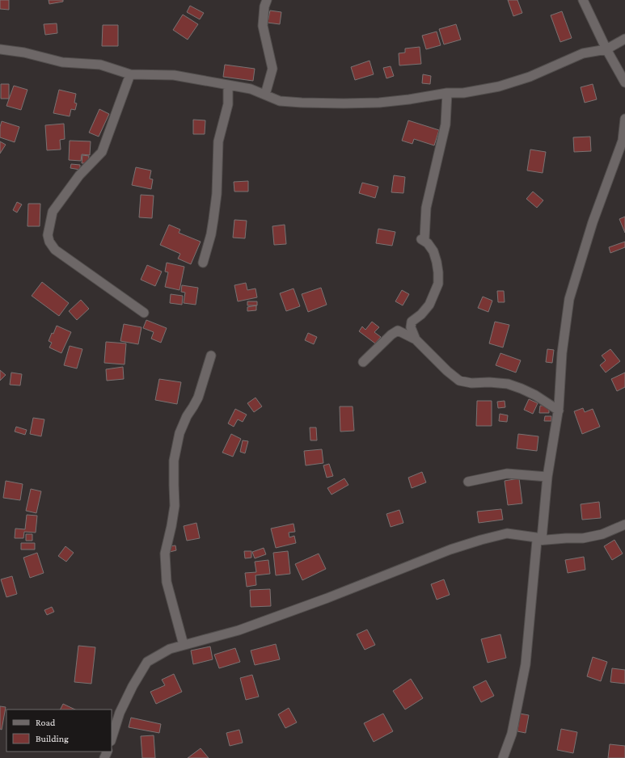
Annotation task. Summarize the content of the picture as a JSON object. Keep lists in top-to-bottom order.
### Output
{
  "legend": ["Road", "Building"]
}
